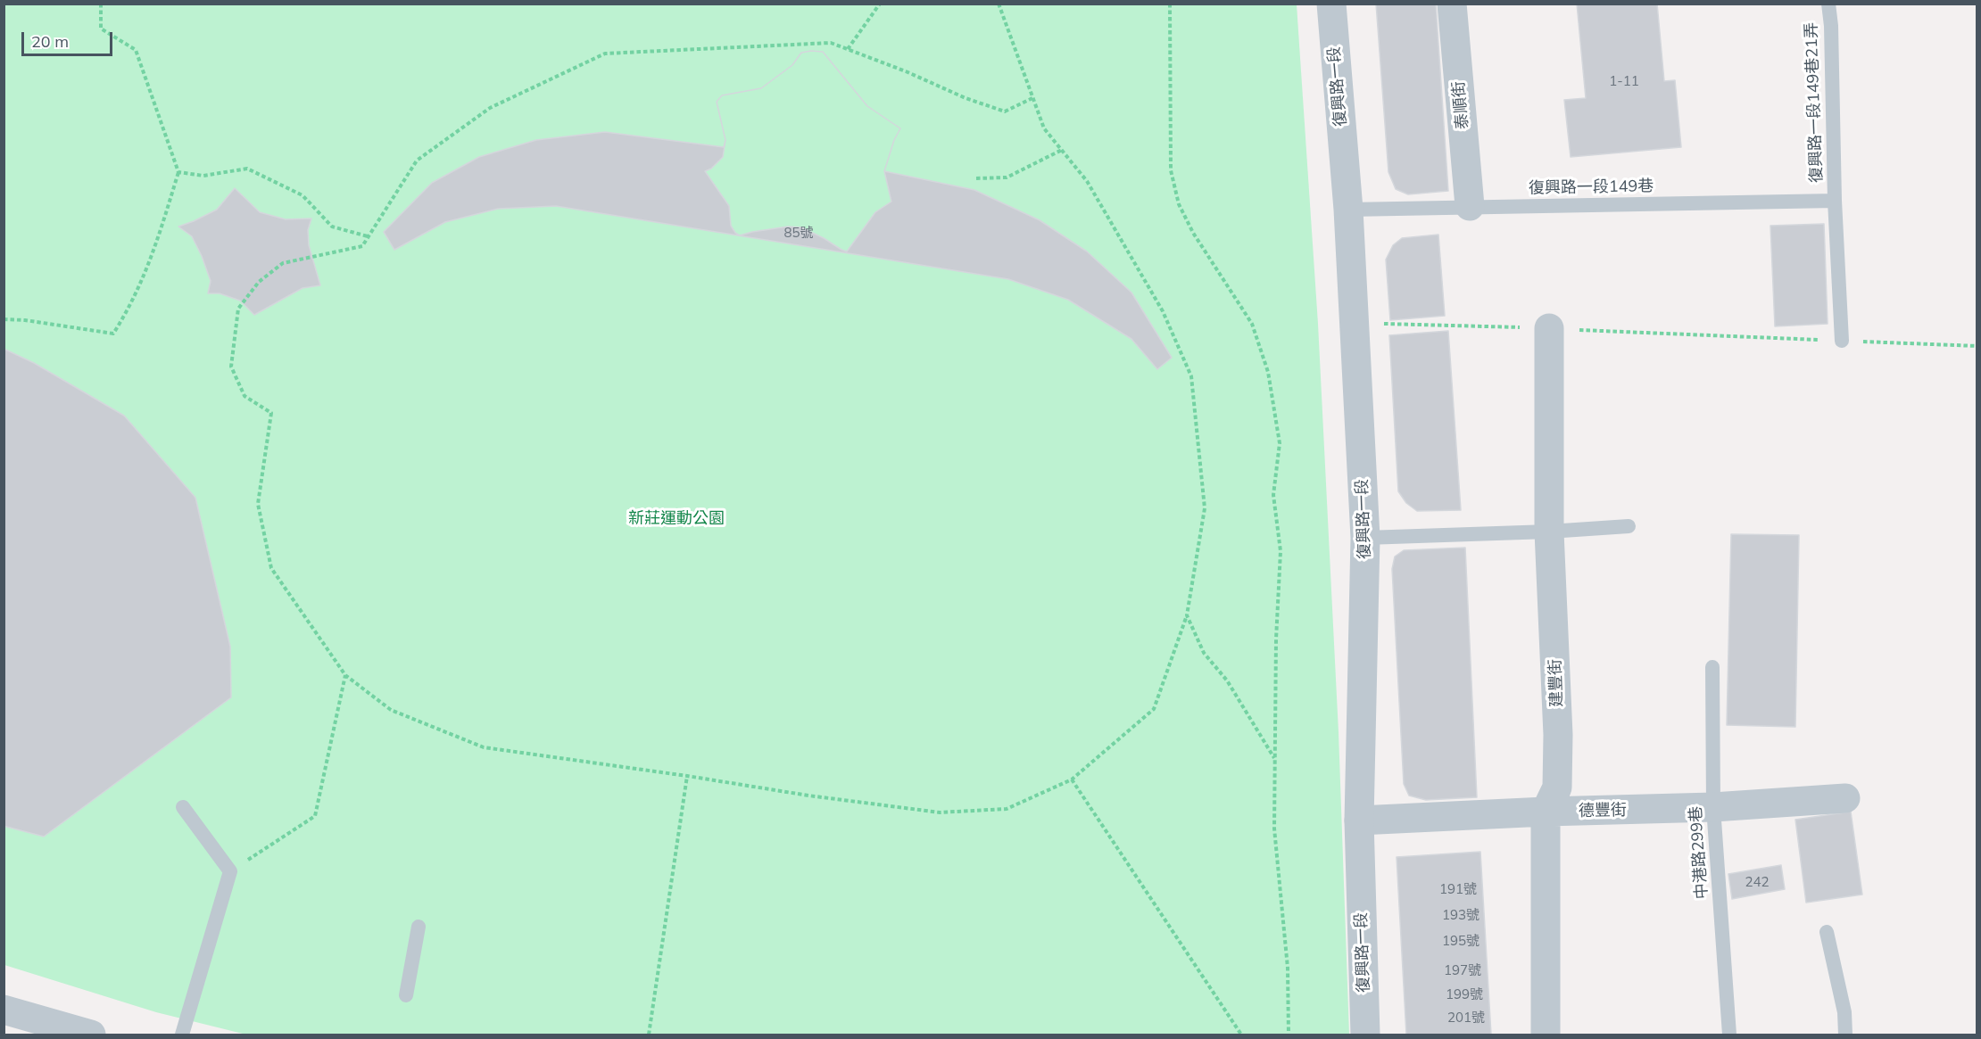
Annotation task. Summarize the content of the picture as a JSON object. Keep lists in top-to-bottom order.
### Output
{
  "streets": {
    "street": [
      "復興路一段",
      "泰順街",
      "建豐街",
      "德豐街"
    ],
    "lane": ["復興路一段149巷21弄", "復興路一段149巷", "中港路299巷"]
  },
  "crossings": [
    ["復興路一段", "復興路一段149巷"],
    ["復興路一段", "德豐街"],
    ["復興路一段149巷21弄", "復興路一段149巷"],
    ["泰順街", "復興路一段149巷"],
    ["建豐街", "德豐街"],
    ["德豐街", "中港路299巷"]
  ],
  "parks": ["新莊運動公園"],
  "house_numbers": [
    "1-11",
    "85號",
    "242",
    "191號",
    "193號",
    "195號",
    "197號",
    "199號",
    "201號"
  ],
  "scale_bar": "20 m"
}
